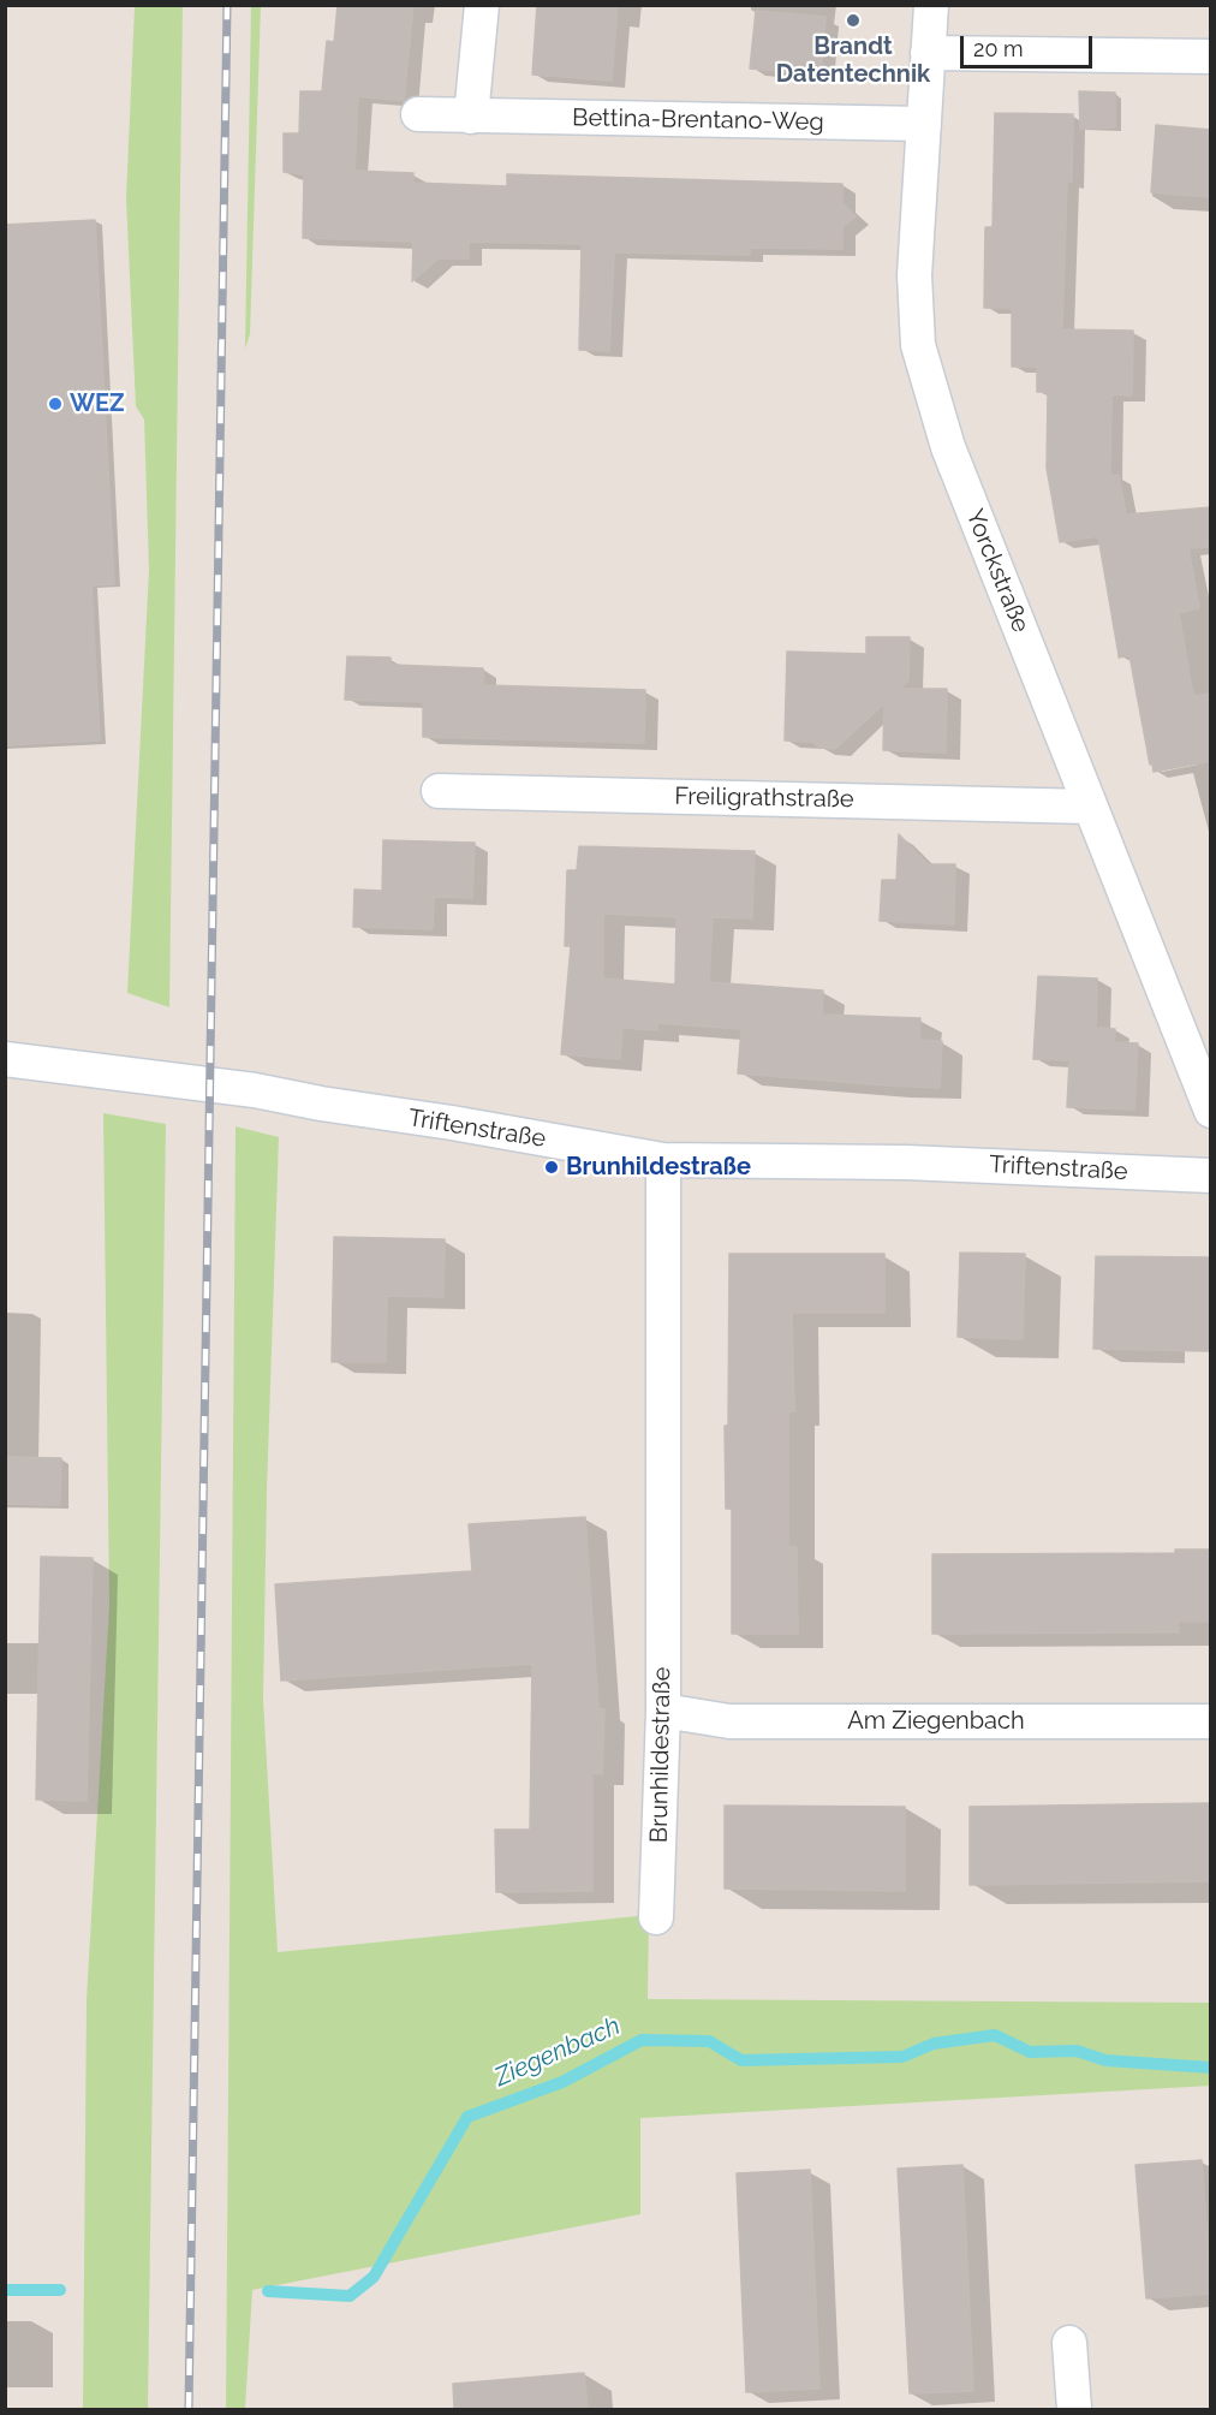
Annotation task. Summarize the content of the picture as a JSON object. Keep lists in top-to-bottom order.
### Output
{
  "streets": {
    "street": [
      "Bettina-Brentano-Weg",
      "Yorckstraße",
      "Freiligrathstraße",
      "Triftenstraße",
      "Am Ziegenbach",
      "Brunhildestraße"
    ]
  },
  "crossings": [
    ["Bettina-Brentano-Weg", "Yorckstraße"],
    ["Yorckstraße", "Freiligrathstraße"],
    ["Triftenstraße", "Brunhildestraße"],
    ["Am Ziegenbach", "Brunhildestraße"]
  ],
  "water": ["Ziegenbach"],
  "places": ["Brandt Datentechnik", "WEZ", "Brunhildestraße"],
  "scale_bar": "20 m"
}
